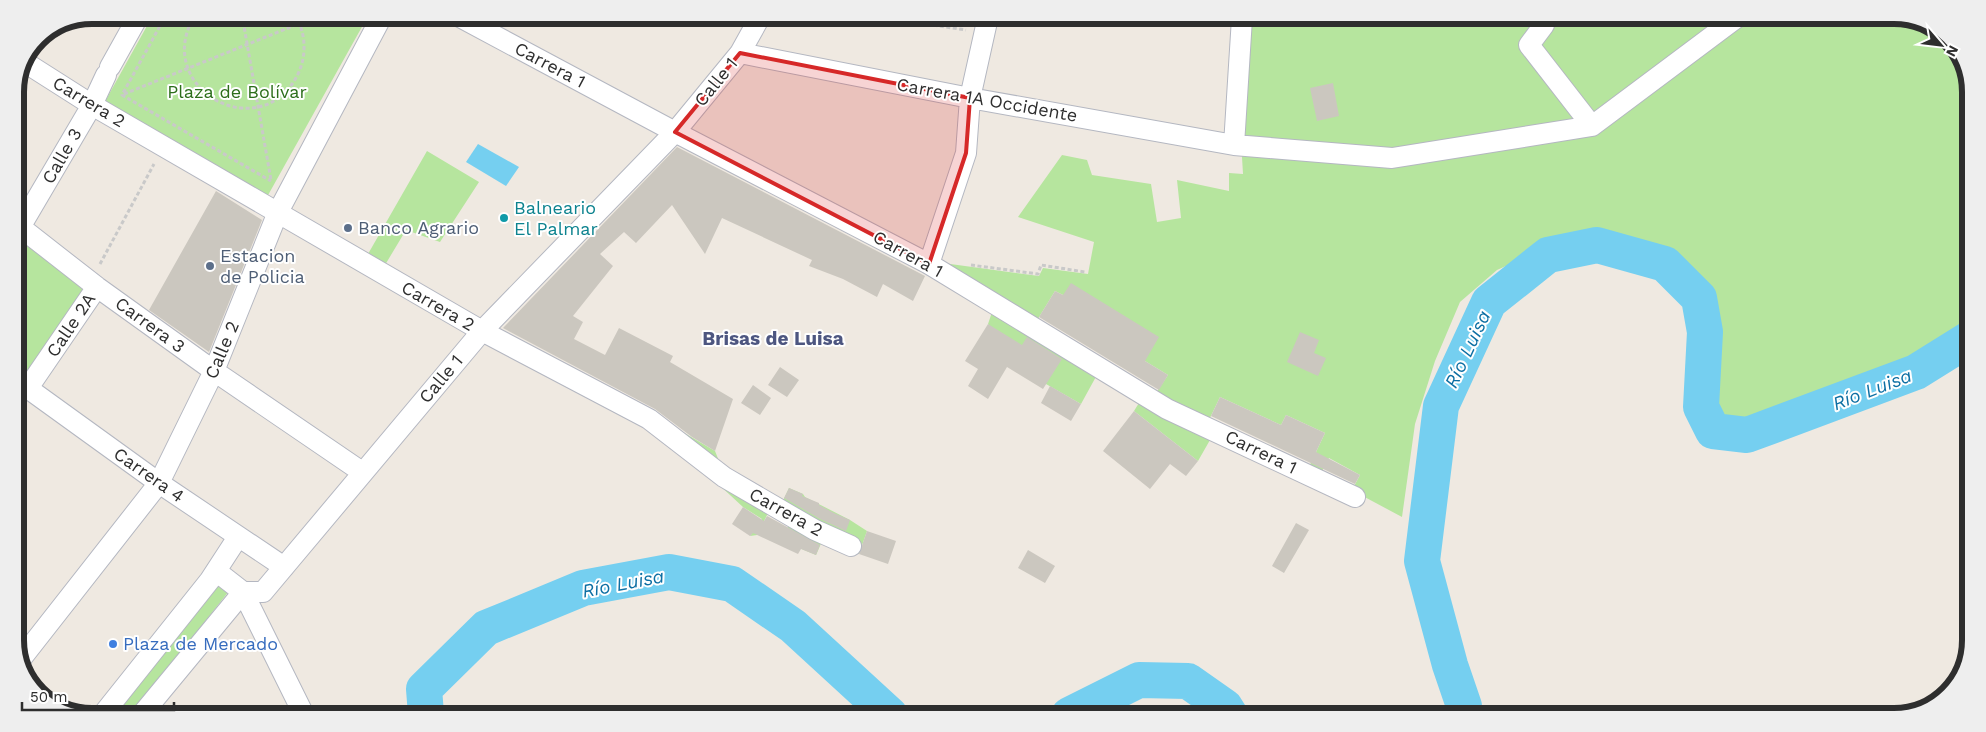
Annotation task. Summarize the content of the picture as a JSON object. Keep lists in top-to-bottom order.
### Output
{
  "streets": {
    "street": [
      "Carrera 1",
      "Calle 1",
      "Carrera 1A Occidente",
      "Carrera 2",
      "Calle 3",
      "Calle 2A",
      "Carrera 3",
      "Calle 2",
      "Carrera 4"
    ]
  },
  "crossings": [
    ["Carrera 1", "Calle 1"],
    ["Calle 1", "Carrera 1A Occidente"],
    ["Calle 1", "Carrera 2"],
    ["Calle 1", "Carrera 3"],
    ["Calle 1", "Carrera 4"],
    ["Carrera 2", "Calle 3"],
    ["Carrera 2", "Calle 2"],
    ["Calle 2A", "Carrera 3"],
    ["Carrera 3", "Calle 2"],
    ["Calle 2", "Carrera 4"]
  ],
  "districts": ["Brisas de Luisa"],
  "water": ["Río Luisa"],
  "parks": ["Plaza de Bolívar"],
  "places": [
    "Balneario El Palmar",
    "Banco Agrario",
    "Estacion de Policia",
    "Plaza de Mercado"
  ],
  "scale_bar": "50 m",
  "north": "bottom right"
}
